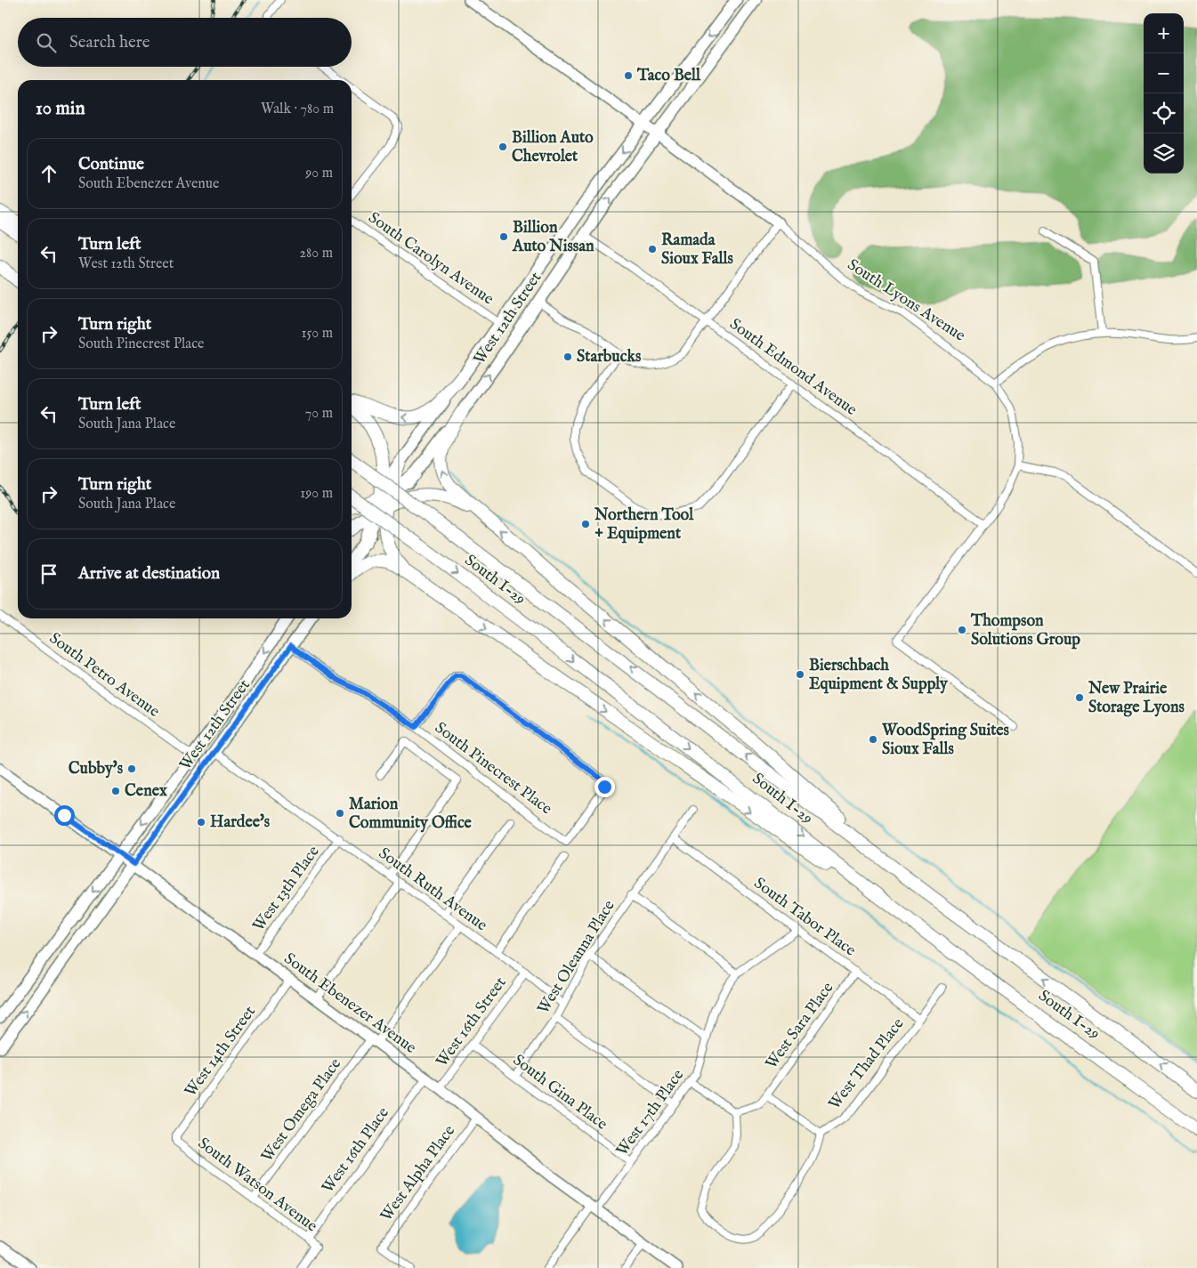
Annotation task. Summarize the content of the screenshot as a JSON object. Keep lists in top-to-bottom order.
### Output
{
  "streets": {
    "highway": ["South I-29"],
    "main road": ["West 12th Street"],
    "street": [
      "South Carolyn Avenue",
      "South Lyons Avenue",
      "South Edmond Avenue",
      "South Petro Avenue",
      "South Pinecrest Place",
      "West 13th Place",
      "South Ruth Avenue",
      "South Tabor Place",
      "West Oleanna Place",
      "South Ebenezer Avenue",
      "West 16th Street",
      "West Sara Place",
      "West 14th Street",
      "West Thad Place",
      "South Gina Place",
      "West Omega Place",
      "West 17th Place",
      "West 16th Place",
      "West Alpha Place",
      "South Watson Avenue"
    ]
  },
  "crossings": [
    ["South Carolyn Avenue", "West 12th Street"],
    ["South Lyons Avenue", "West 12th Street"],
    ["South Lyons Avenue", "South Edmond Avenue"],
    ["West 12th Street", "South Edmond Avenue"],
    ["West 12th Street", "South Petro Avenue"],
    ["West 12th Street", "South Pinecrest Place"],
    ["West 12th Street", "South Ruth Avenue"],
    ["West 12th Street", "South Ebenezer Avenue"],
    ["West 13th Place", "South Ruth Avenue"],
    ["West 13th Place", "South Ebenezer Avenue"],
    ["South Ruth Avenue", "West Oleanna Place"],
    ["South Ruth Avenue", "West 16th Street"],
    ["South Ruth Avenue", "West Omega Place"],
    ["South Tabor Place", "West Oleanna Place"],
    ["South Tabor Place", "West Sara Place"],
    ["South Tabor Place", "West Thad Place"],
    ["South Tabor Place", "West 17th Place"],
    ["West Oleanna Place", "South Gina Place"],
    ["South Ebenezer Avenue", "West 16th Street"],
    ["South Ebenezer Avenue", "West 14th Street"],
    ["South Ebenezer Avenue", "West Omega Place"],
    ["South Ebenezer Avenue", "West 17th Place"],
    ["South Ebenezer Avenue", "West 16th Place"],
    ["South Ebenezer Avenue", "West Alpha Place"],
    ["West 16th Street", "South Gina Place"],
    ["West 14th Street", "South Watson Avenue"],
    ["South Gina Place", "West 17th Place"],
    ["West Omega Place", "South Watson Avenue"],
    ["West 16th Place", "South Watson Avenue"]
  ],
  "places": [
    "Taco Bell",
    "Billion Auto Chevrolet",
    "Billion Auto Nissan",
    "Ramada Sioux Falls",
    "Starbucks",
    "Northern Tool + Equipment",
    "Thompson Solutions Group",
    "Bierschbach Equipment & Supply",
    "New Prairie Storage Lyons",
    "WoodSpring Suites Sioux Falls",
    "Cubby's",
    "Cenex",
    "Marion Community Office",
    "Hardee's"
  ],
  "page": {
    "map_buttons": ["+", "−"],
    "search": "Search here",
    "heading": ["10 min", "Walk · 780 m"],
    "list": [
      ["Continue", "South Ebenezer Avenue", "90 m"],
      ["Turn left", "West 12th Street", "280 m"],
      ["Turn right", "South Pinecrest Place", "150 m"],
      ["Turn left", "South Jana Place", "70 m"],
      ["Turn right", "South Jana Place", "190 m"],
      "Arrive at destination"
    ]
  }
}
